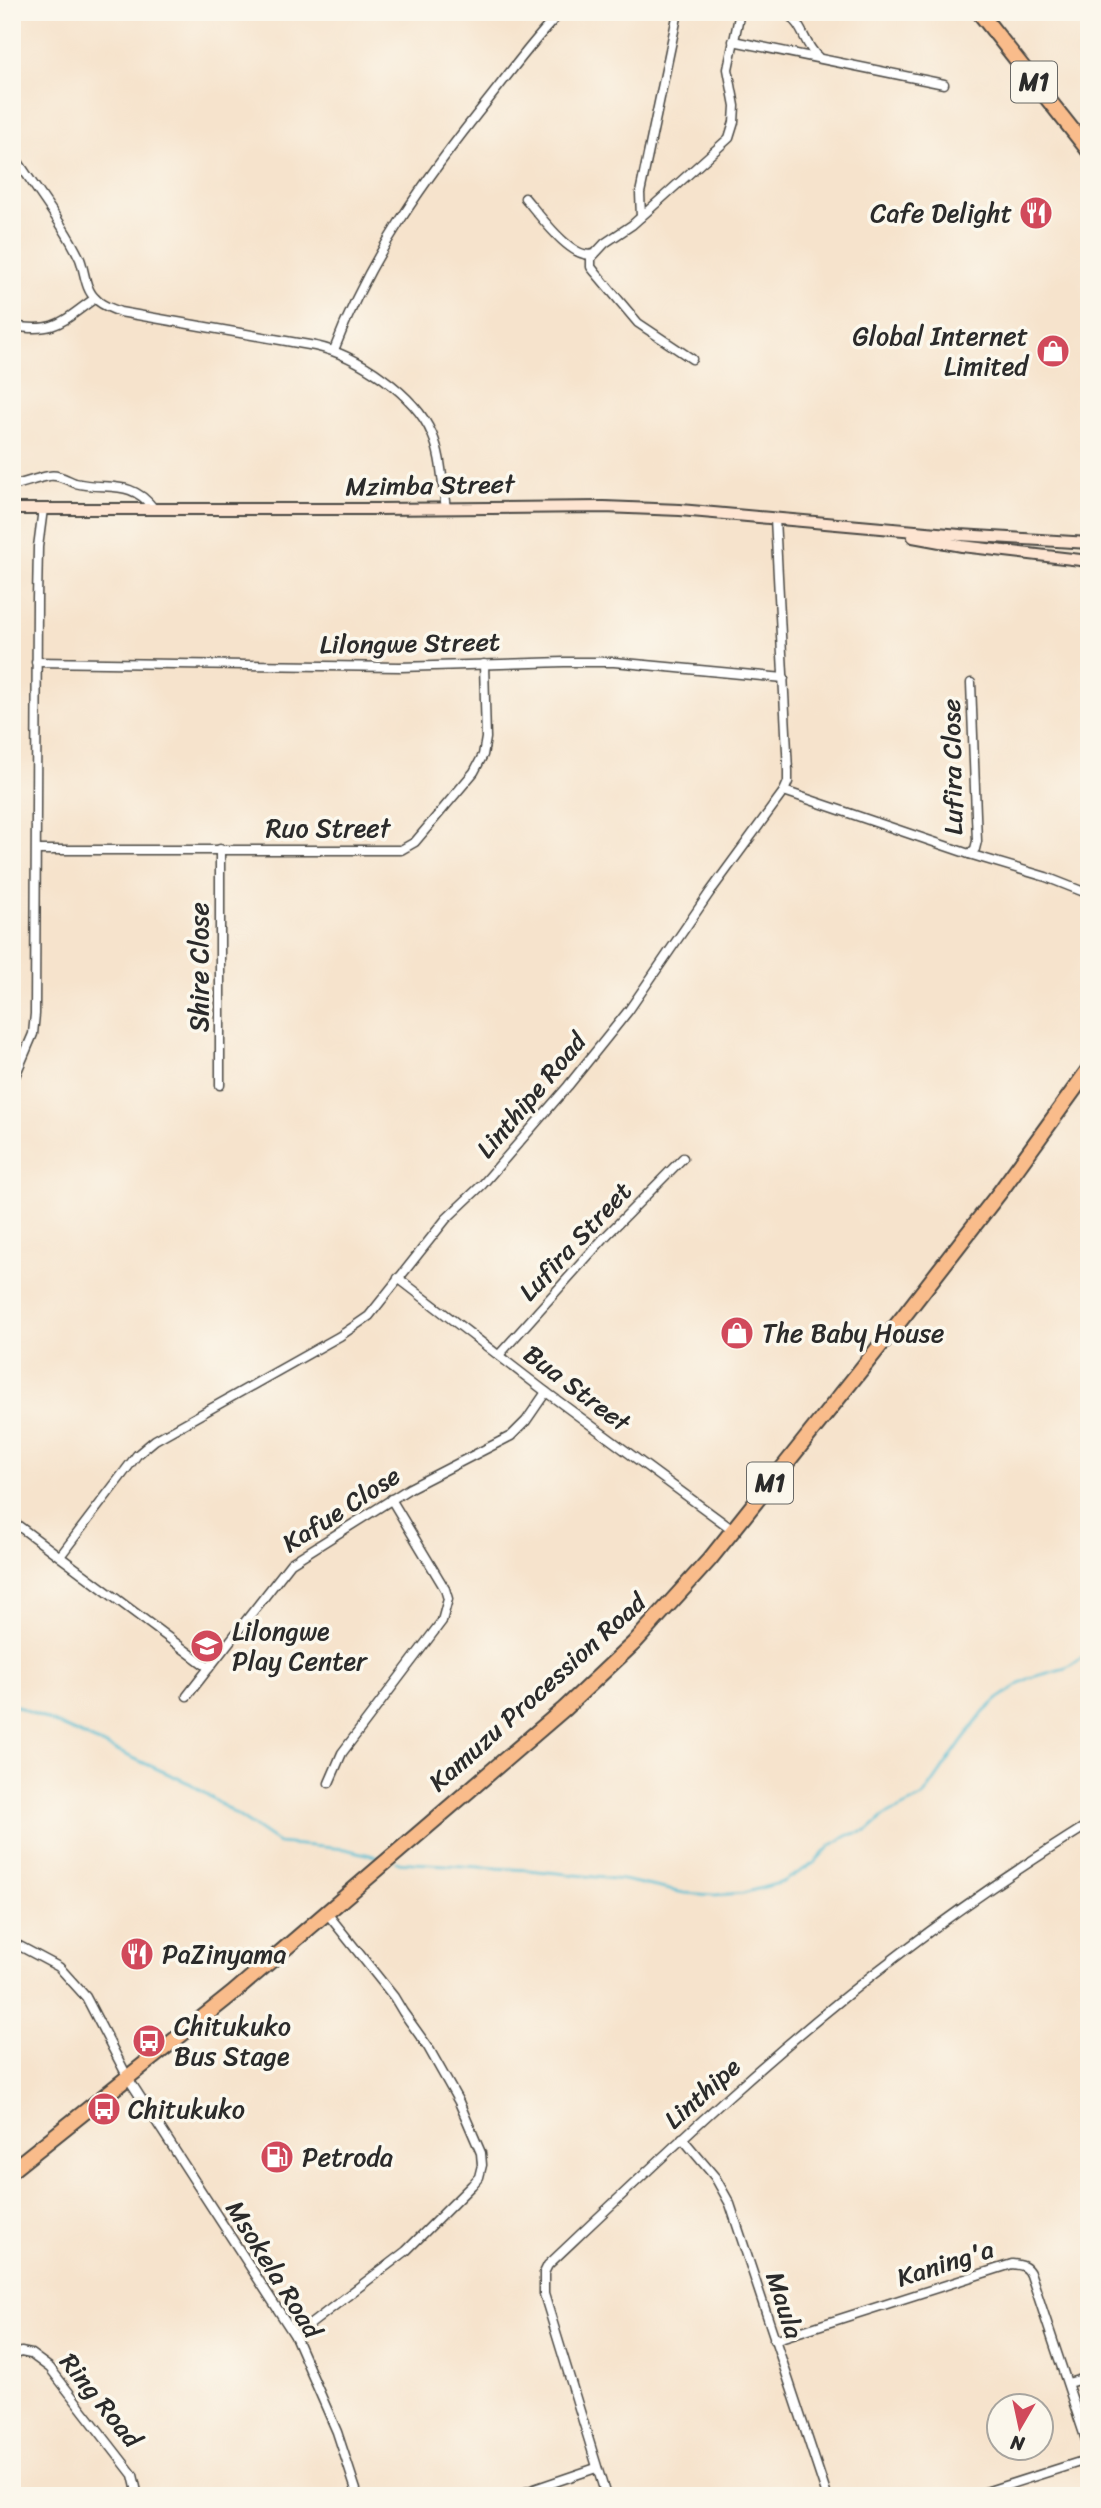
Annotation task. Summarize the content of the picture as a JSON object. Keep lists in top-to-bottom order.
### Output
{
  "streets": {
    "highway": ["M1", "Kamuzu Procession Road"],
    "main road": ["Mzimba Street"],
    "street": [
      "Lilongwe Street",
      "Lufira Close",
      "Ruo Street",
      "Shire Close",
      "Linthipe Road",
      "Lufira Street",
      "Bua Street",
      "Kafue Close",
      "Linthipe",
      "Kaning'a",
      "Msokela Road",
      "Maula",
      "Ring Road"
    ]
  },
  "crossings": [
    ["Lilongwe Street", "Ruo Street"],
    ["Ruo Street", "Shire Close"],
    ["Linthipe Road", "Bua Street"],
    ["Lufira Street", "Bua Street"],
    ["Bua Street", "Kafue Close"],
    ["Bua Street", "Kamuzu Procession Road"],
    ["Kamuzu Procession Road", "Msokela Road"],
    ["Linthipe", "Maula"],
    ["Kaning'a", "Maula"]
  ],
  "places": {
    "restaurant": ["Cafe Delight", "PaZinyama"],
    "shop": ["Global Internet Limited", "The Baby House"],
    "school or university": ["Lilongwe Play Center"],
    "bus stop": ["Chitukuko Bus Stage", "Chitukuko"],
    "fuel station": ["Petroda"]
  },
  "north": "bottom"
}
